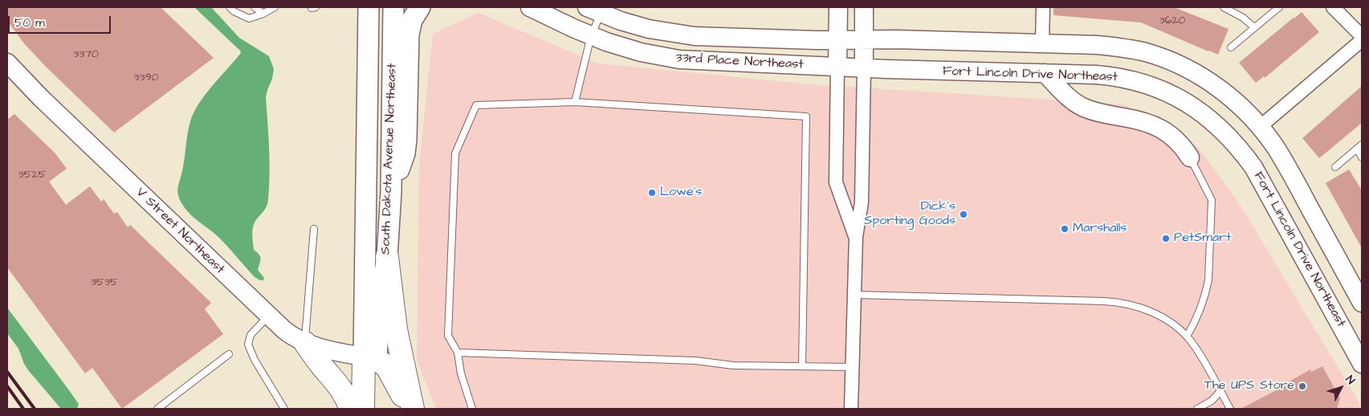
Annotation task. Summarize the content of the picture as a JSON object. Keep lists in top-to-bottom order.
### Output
{
  "streets": {
    "main road": ["South Dakota Avenue Northeast"],
    "street": ["33rd Place Northeast", "Fort Lincoln Drive Northeast", "V Street Northeast"]
  },
  "crossings": [
    ["33rd Place Northeast", "Fort Lincoln Drive Northeast"],
    ["South Dakota Avenue Northeast", "V Street Northeast"]
  ],
  "places": [
    "Lowe's",
    "Dick's Sporting Goods",
    "Marshalls",
    "PetSmart",
    "The UPS Store"
  ],
  "house_numbers": [
    "3620",
    "3370",
    "3390",
    "3525",
    "3535"
  ],
  "scale_bar": "50 m",
  "north": "top right"
}
